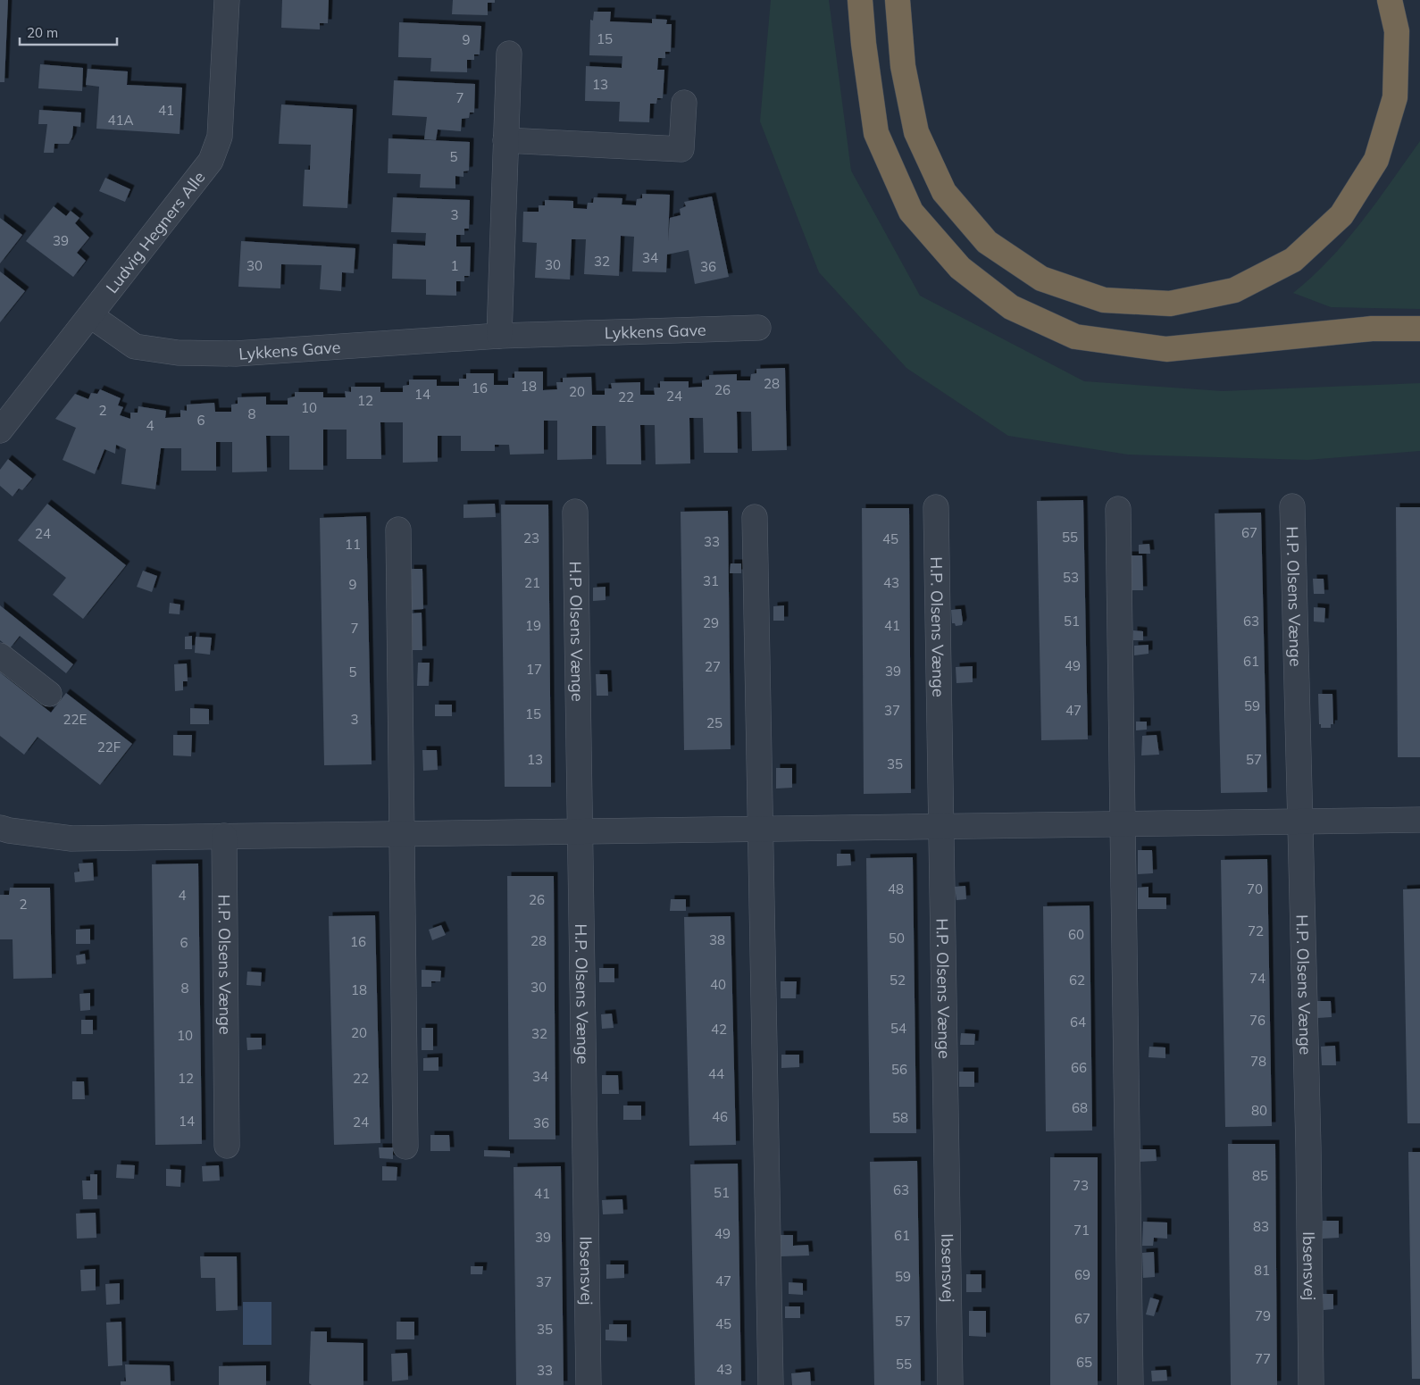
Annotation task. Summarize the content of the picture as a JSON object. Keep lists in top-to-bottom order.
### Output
{
  "streets": {
    "street": [
      "Ludvig Hegners Alle",
      "Lykkens Gave",
      "H.P. Olsens Vænge",
      "Ibsensvej"
    ]
  },
  "crossings": [
    ["Ludvig Hegners Alle", "Lykkens Gave"],
    ["H.P. Olsens Vænge", "Ibsensvej"]
  ],
  "house_numbers": [
    "15",
    "9",
    "13",
    "7",
    "41",
    "41A",
    "5",
    "3",
    "39",
    "34",
    "32",
    "30",
    "30",
    "1",
    "36",
    "28",
    "18",
    "16",
    "26",
    "20",
    "14",
    "24",
    "22",
    "12",
    "10",
    "2",
    "8",
    "6",
    "4",
    "67",
    "24",
    "55",
    "23",
    "45",
    "33",
    "11",
    "53",
    "31",
    "21",
    "43",
    "9",
    "51",
    "63",
    "29",
    "19",
    "41",
    "7",
    "61",
    "49",
    "27",
    "17",
    "39",
    "5",
    "59",
    "37",
    "47",
    "15",
    "22E",
    "3",
    "25",
    "22F",
    "13",
    "57",
    "35",
    "48",
    "70",
    "4",
    "26",
    "2",
    "72",
    "60",
    "50",
    "38",
    "28",
    "16",
    "6",
    "74",
    "52",
    "62",
    "40",
    "30",
    "8",
    "18",
    "76",
    "64",
    "54",
    "42",
    "20",
    "32",
    "10",
    "78",
    "66",
    "56",
    "44",
    "34",
    "12",
    "22",
    "68",
    "80",
    "46",
    "58",
    "14",
    "24",
    "36",
    "85",
    "73",
    "63",
    "51",
    "41",
    "83",
    "71",
    "49",
    "61",
    "39",
    "81",
    "69",
    "59",
    "47",
    "37",
    "79",
    "67",
    "57",
    "45",
    "35",
    "77",
    "65",
    "55",
    "43",
    "33"
  ],
  "scale_bar": "20 m"
}
